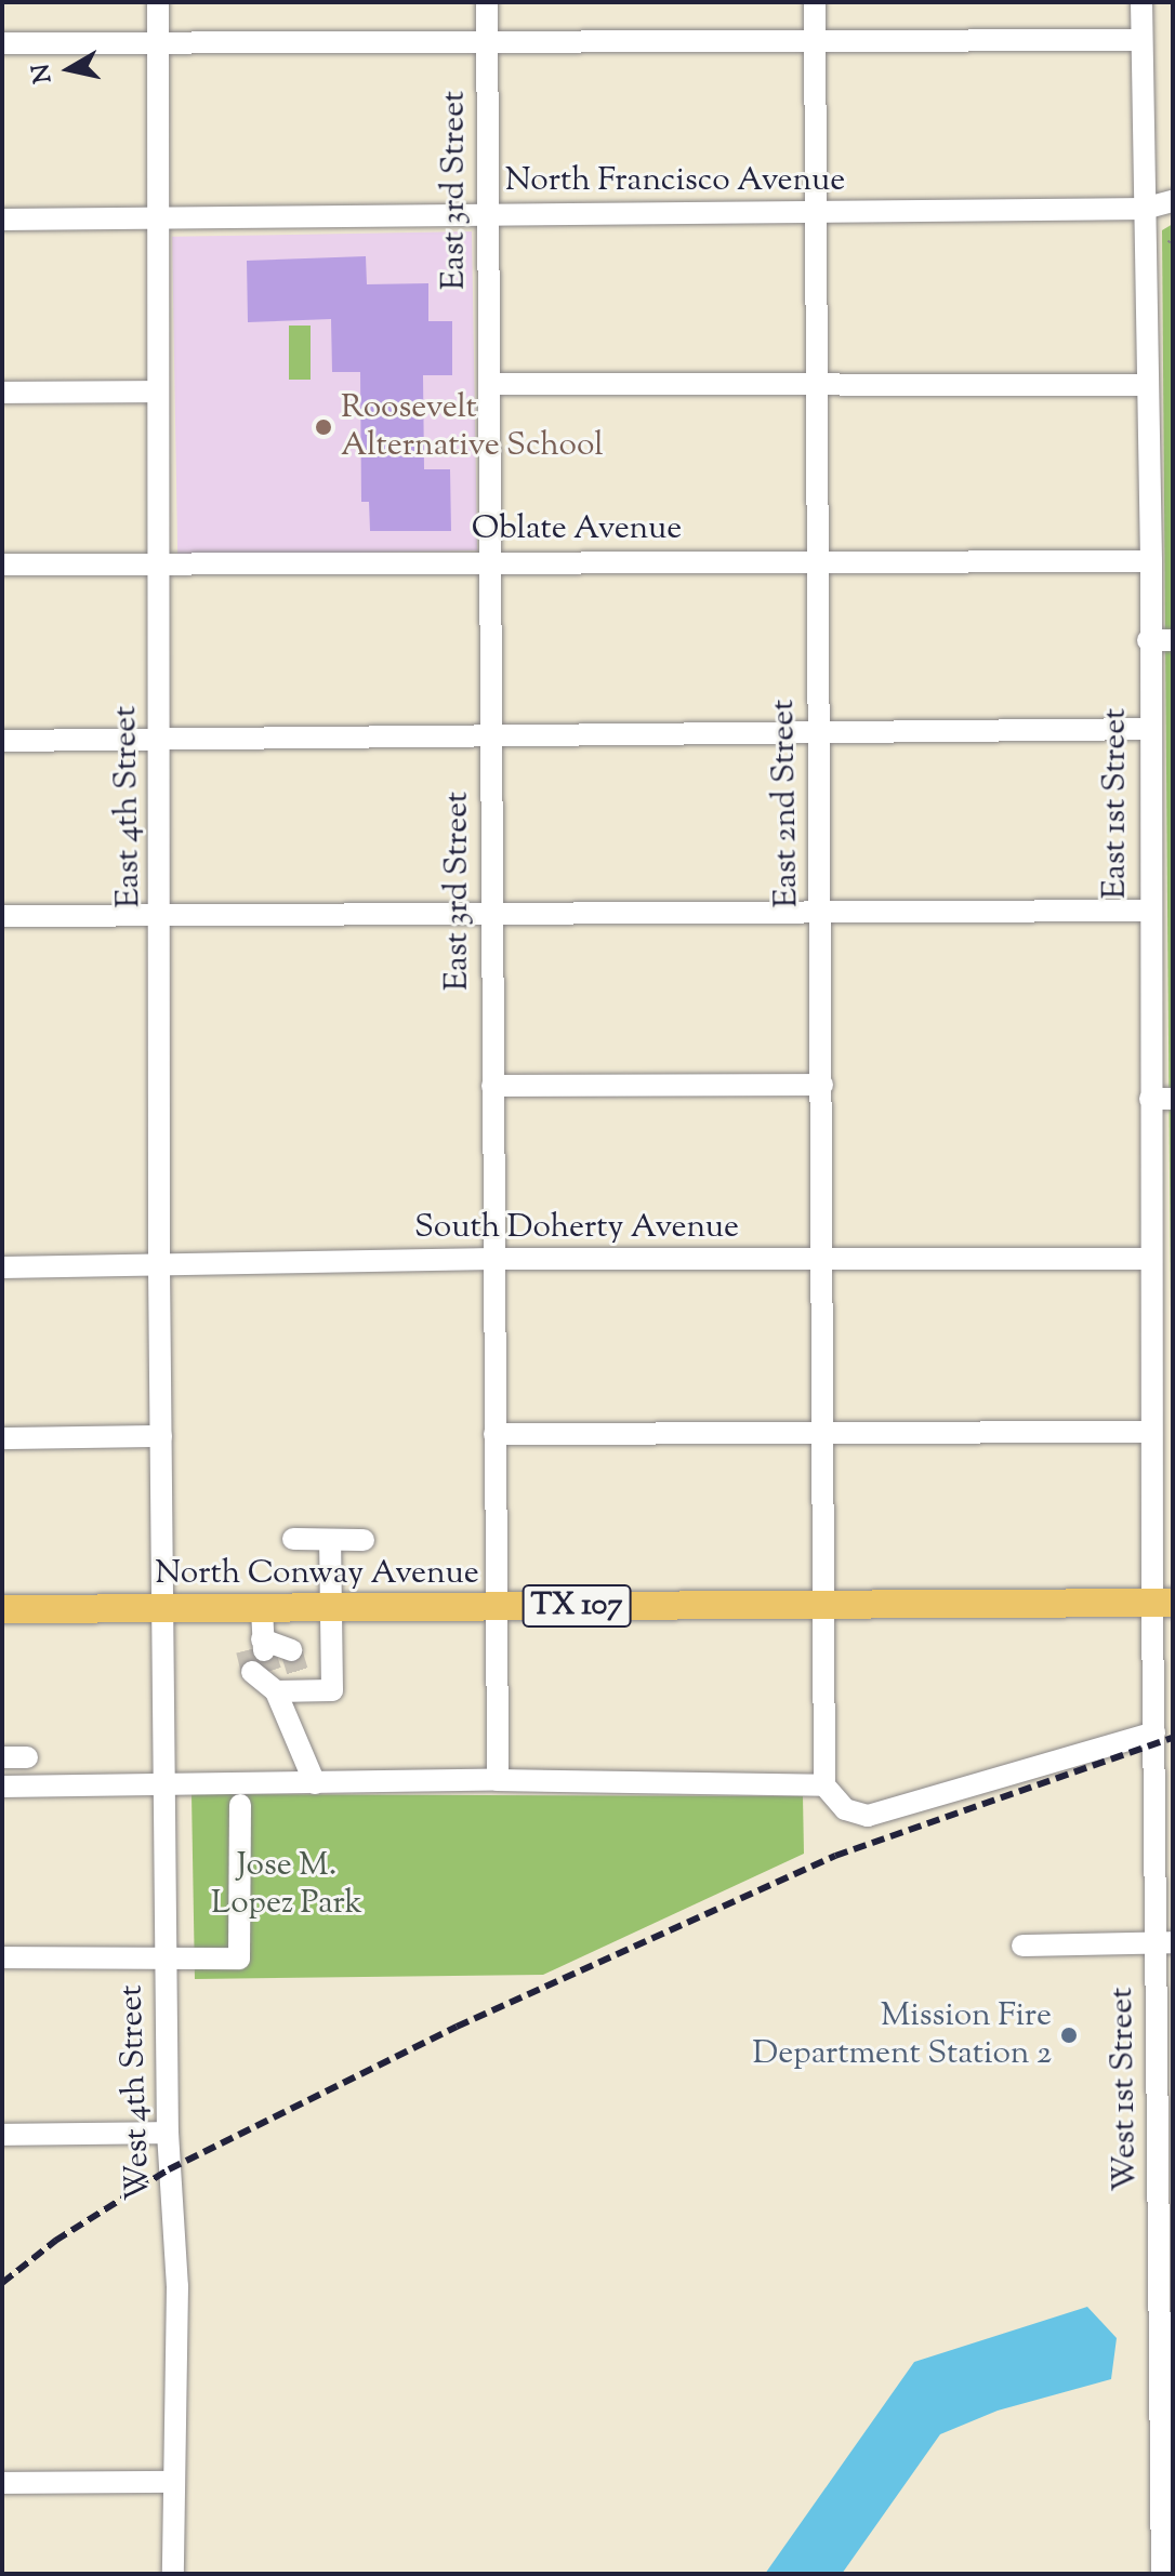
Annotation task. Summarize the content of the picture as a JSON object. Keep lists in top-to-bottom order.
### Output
{
  "streets": {
    "main road": ["North Conway Avenue", "TX 107"],
    "street": [
      "North Francisco Avenue",
      "East 3rd Street",
      "Oblate Avenue",
      "East 2nd Street",
      "East 1st Street",
      "East 4th Street",
      "South Doherty Avenue",
      "West 1st Street",
      "West 4th Street"
    ]
  },
  "crossings": [
    ["North Francisco Avenue", "East 3rd Street"],
    ["North Francisco Avenue", "East 2nd Street"],
    ["North Francisco Avenue", "East 1st Street"],
    ["North Francisco Avenue", "East 4th Street"],
    ["East 3rd Street", "Oblate Avenue"],
    ["East 3rd Street", "South Doherty Avenue"],
    ["East 3rd Street", "North Conway Avenue"],
    ["Oblate Avenue", "East 2nd Street"],
    ["Oblate Avenue", "East 1st Street"],
    ["Oblate Avenue", "East 4th Street"],
    ["East 2nd Street", "South Doherty Avenue"],
    ["East 2nd Street", "North Conway Avenue"],
    ["East 1st Street", "South Doherty Avenue"],
    ["East 1st Street", "North Conway Avenue"],
    ["East 1st Street", "West 1st Street"],
    ["East 4th Street", "South Doherty Avenue"],
    ["East 4th Street", "North Conway Avenue"],
    ["East 4th Street", "West 4th Street"],
    ["North Conway Avenue", "West 1st Street"],
    ["North Conway Avenue", "West 4th Street"]
  ],
  "parks": ["Jose M. Lopez Park"],
  "places": ["Roosevelt Alternative School", "Mission Fire Department Station 2"],
  "north": "left"
}
